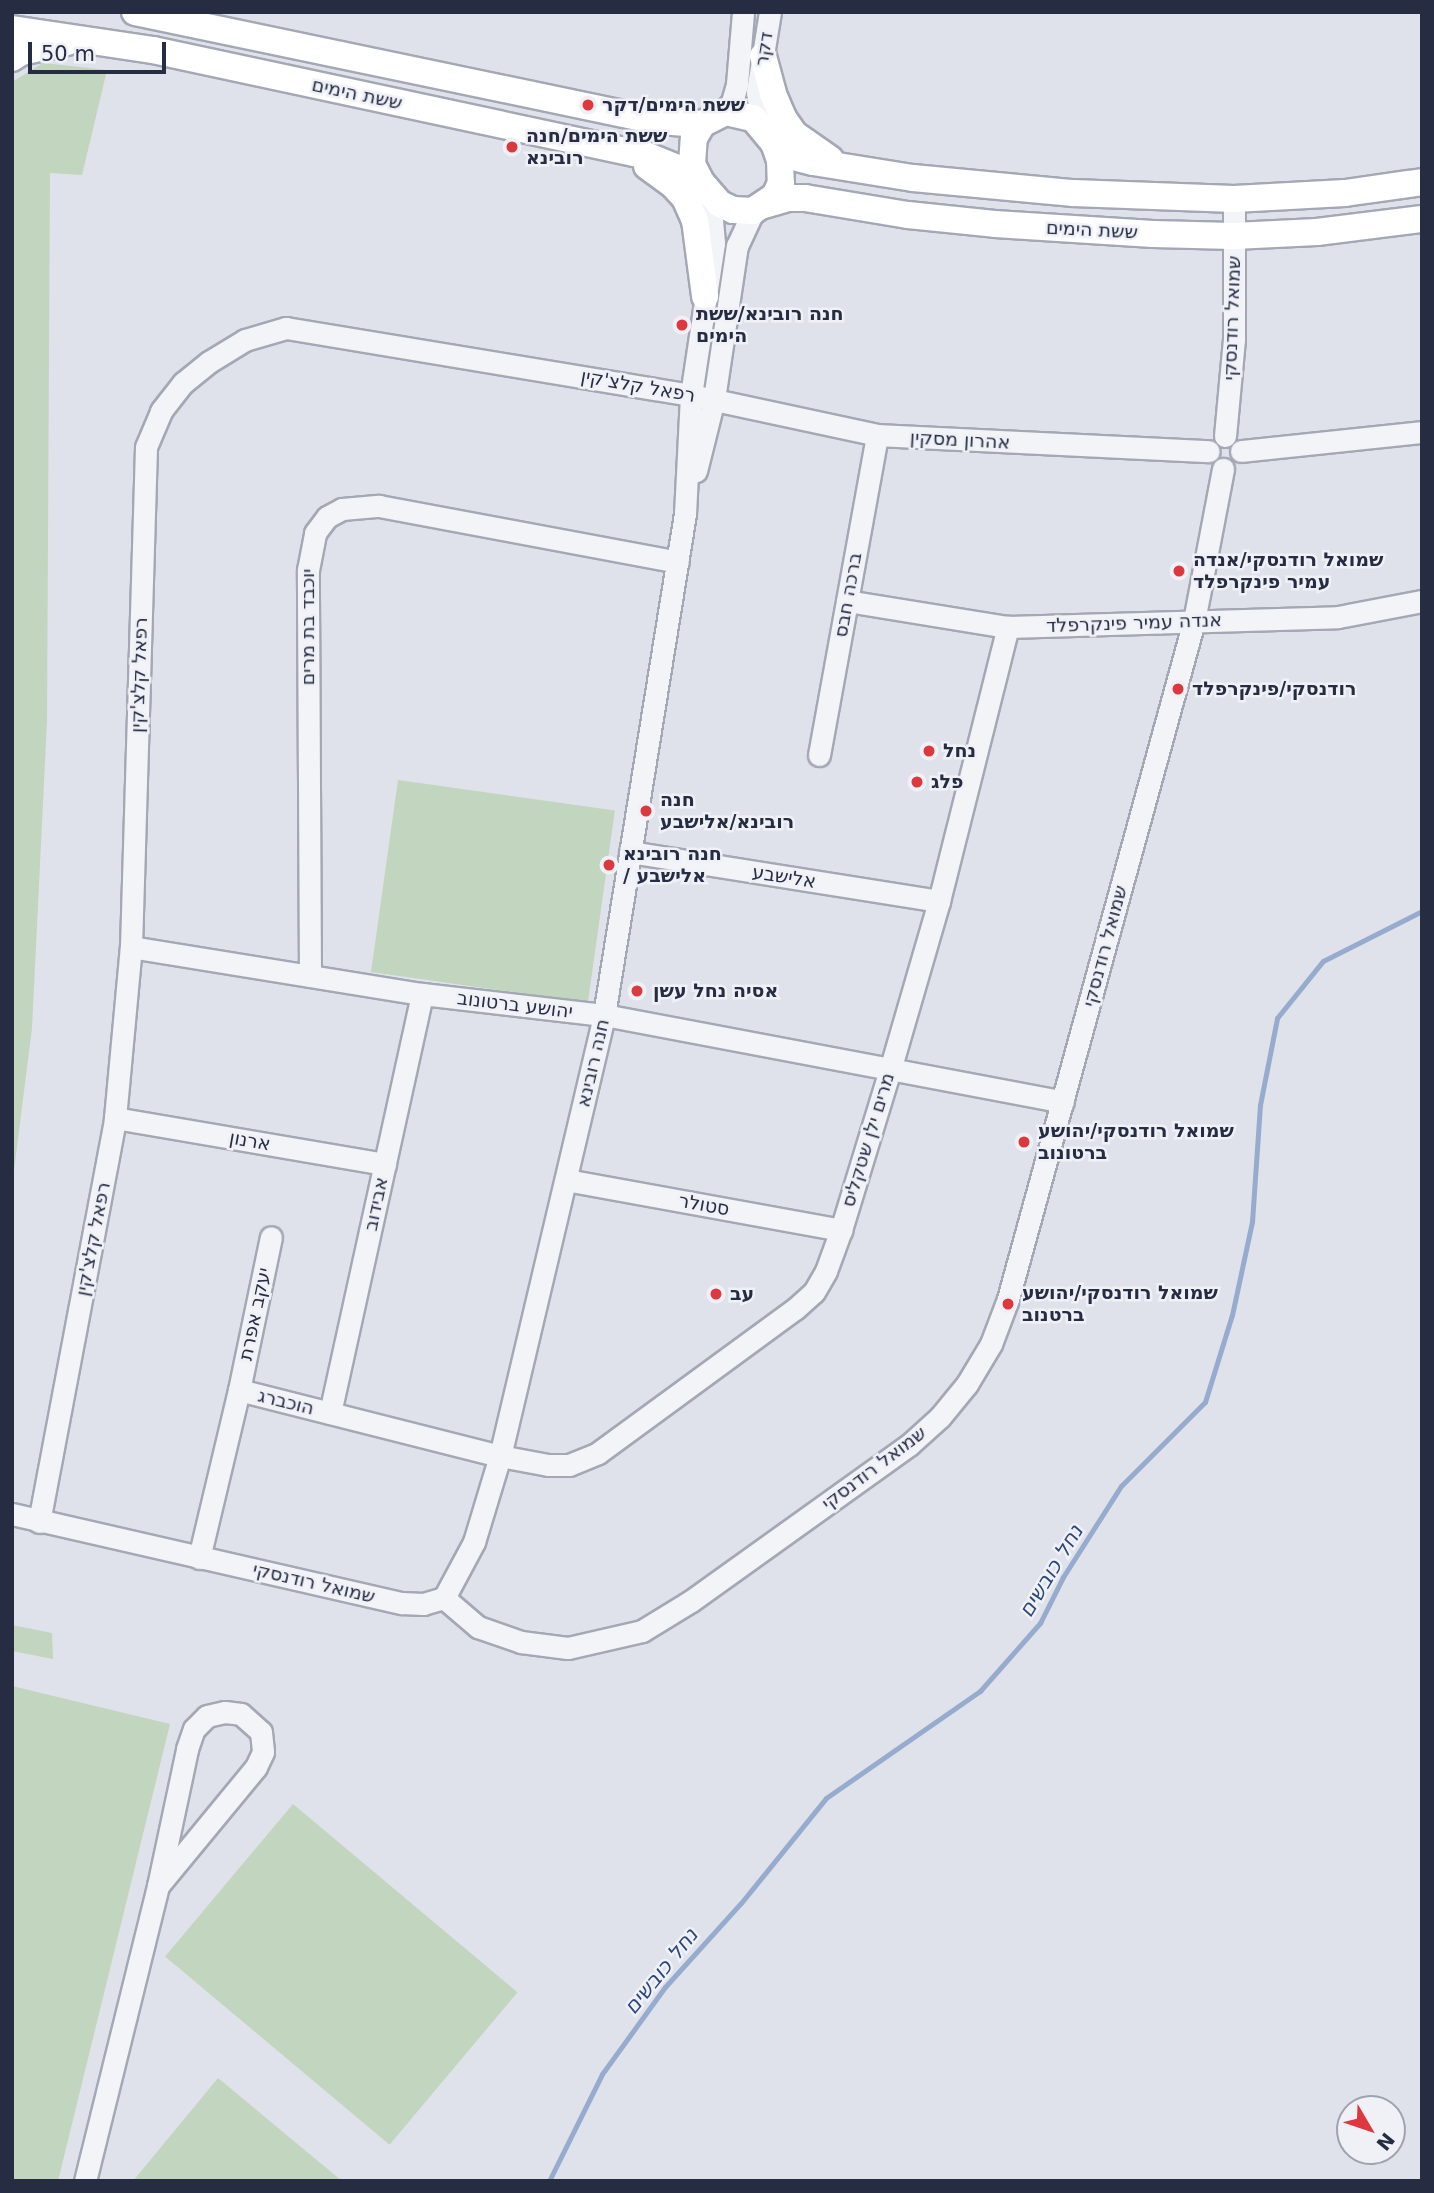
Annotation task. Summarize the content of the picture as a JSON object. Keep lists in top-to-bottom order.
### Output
{
  "streets": {
    "main road": ["ששת הימים"],
    "street": [
      "דקר",
      "שמואל רודנסקי",
      "רפאל קלצ'קין",
      "אהרון מסקין",
      "ברכה חבס",
      "אנדה עמיר פינקרפלד",
      "יוכבד בת מרים",
      "אלישבע",
      "יהושע ברטונוב",
      "חנה רובינא",
      "מרים ילן שטקליס",
      "ארנון",
      "אבידוב",
      "סטולר",
      "יעקב אפרת",
      "הוכברג"
    ]
  },
  "crossings": [
    ["דקר", "ששת הימים"],
    ["דקר", "חנה רובינא"],
    ["ששת הימים", "שמואל רודנסקי"],
    ["ששת הימים", "חנה רובינא"],
    ["שמואל רודנסקי", "רפאל קלצ'קין"],
    ["שמואל רודנסקי", "אהרון מסקין"],
    ["שמואל רודנסקי", "אנדה עמיר פינקרפלד"],
    ["שמואל רודנסקי", "יהושע ברטונוב"],
    ["שמואל רודנסקי", "חנה רובינא"],
    ["שמואל רודנסקי", "הוכברג"],
    ["רפאל קלצ'קין", "אהרון מסקין"],
    ["רפאל קלצ'קין", "יהושע ברטונוב"],
    ["רפאל קלצ'קין", "חנה רובינא"],
    ["רפאל קלצ'קין", "ארנון"],
    ["אהרון מסקין", "ברכה חבס"],
    ["אהרון מסקין", "חנה רובינא"],
    ["ברכה חבס", "אנדה עמיר פינקרפלד"],
    ["אנדה עמיר פינקרפלד", "מרים ילן שטקליס"],
    ["יוכבד בת מרים", "יהושע ברטונוב"],
    ["יוכבד בת מרים", "חנה רובינא"],
    ["אלישבע", "חנה רובינא"],
    ["אלישבע", "מרים ילן שטקליס"],
    ["יהושע ברטונוב", "חנה רובינא"],
    ["יהושע ברטונוב", "מרים ילן שטקליס"],
    ["יהושע ברטונוב", "אבידוב"],
    ["חנה רובינא", "מרים ילן שטקליס"],
    ["חנה רובינא", "סטולר"],
    ["חנה רובינא", "הוכברג"],
    ["מרים ילן שטקליס", "סטולר"],
    ["מרים ילן שטקליס", "הוכברג"],
    ["ארנון", "אבידוב"],
    ["אבידוב", "הוכברג"],
    ["יעקב אפרת", "הוכברג"]
  ],
  "water": ["נחל כובשים"],
  "places": [
    "ששת הימים/דקר",
    "ששת הימים/חנה רובינא",
    "חנה רובינא/ששת הימים",
    "שמואל רודנסקי/אנדה עמיר פינקרפלד",
    "רודנסקי/פינקרפלד",
    "נחל",
    "פלג",
    "חנה רובינא/אלישבע",
    "חנה רובינא / אלישבע",
    "אסיה נחל עשן",
    "שמואל רודנסקי/יהושע ברטונוב",
    "עב",
    "שמואל רודנסקי/יהושע ברטנוב"
  ],
  "scale_bar": "50 m",
  "north": "bottom right"
}
